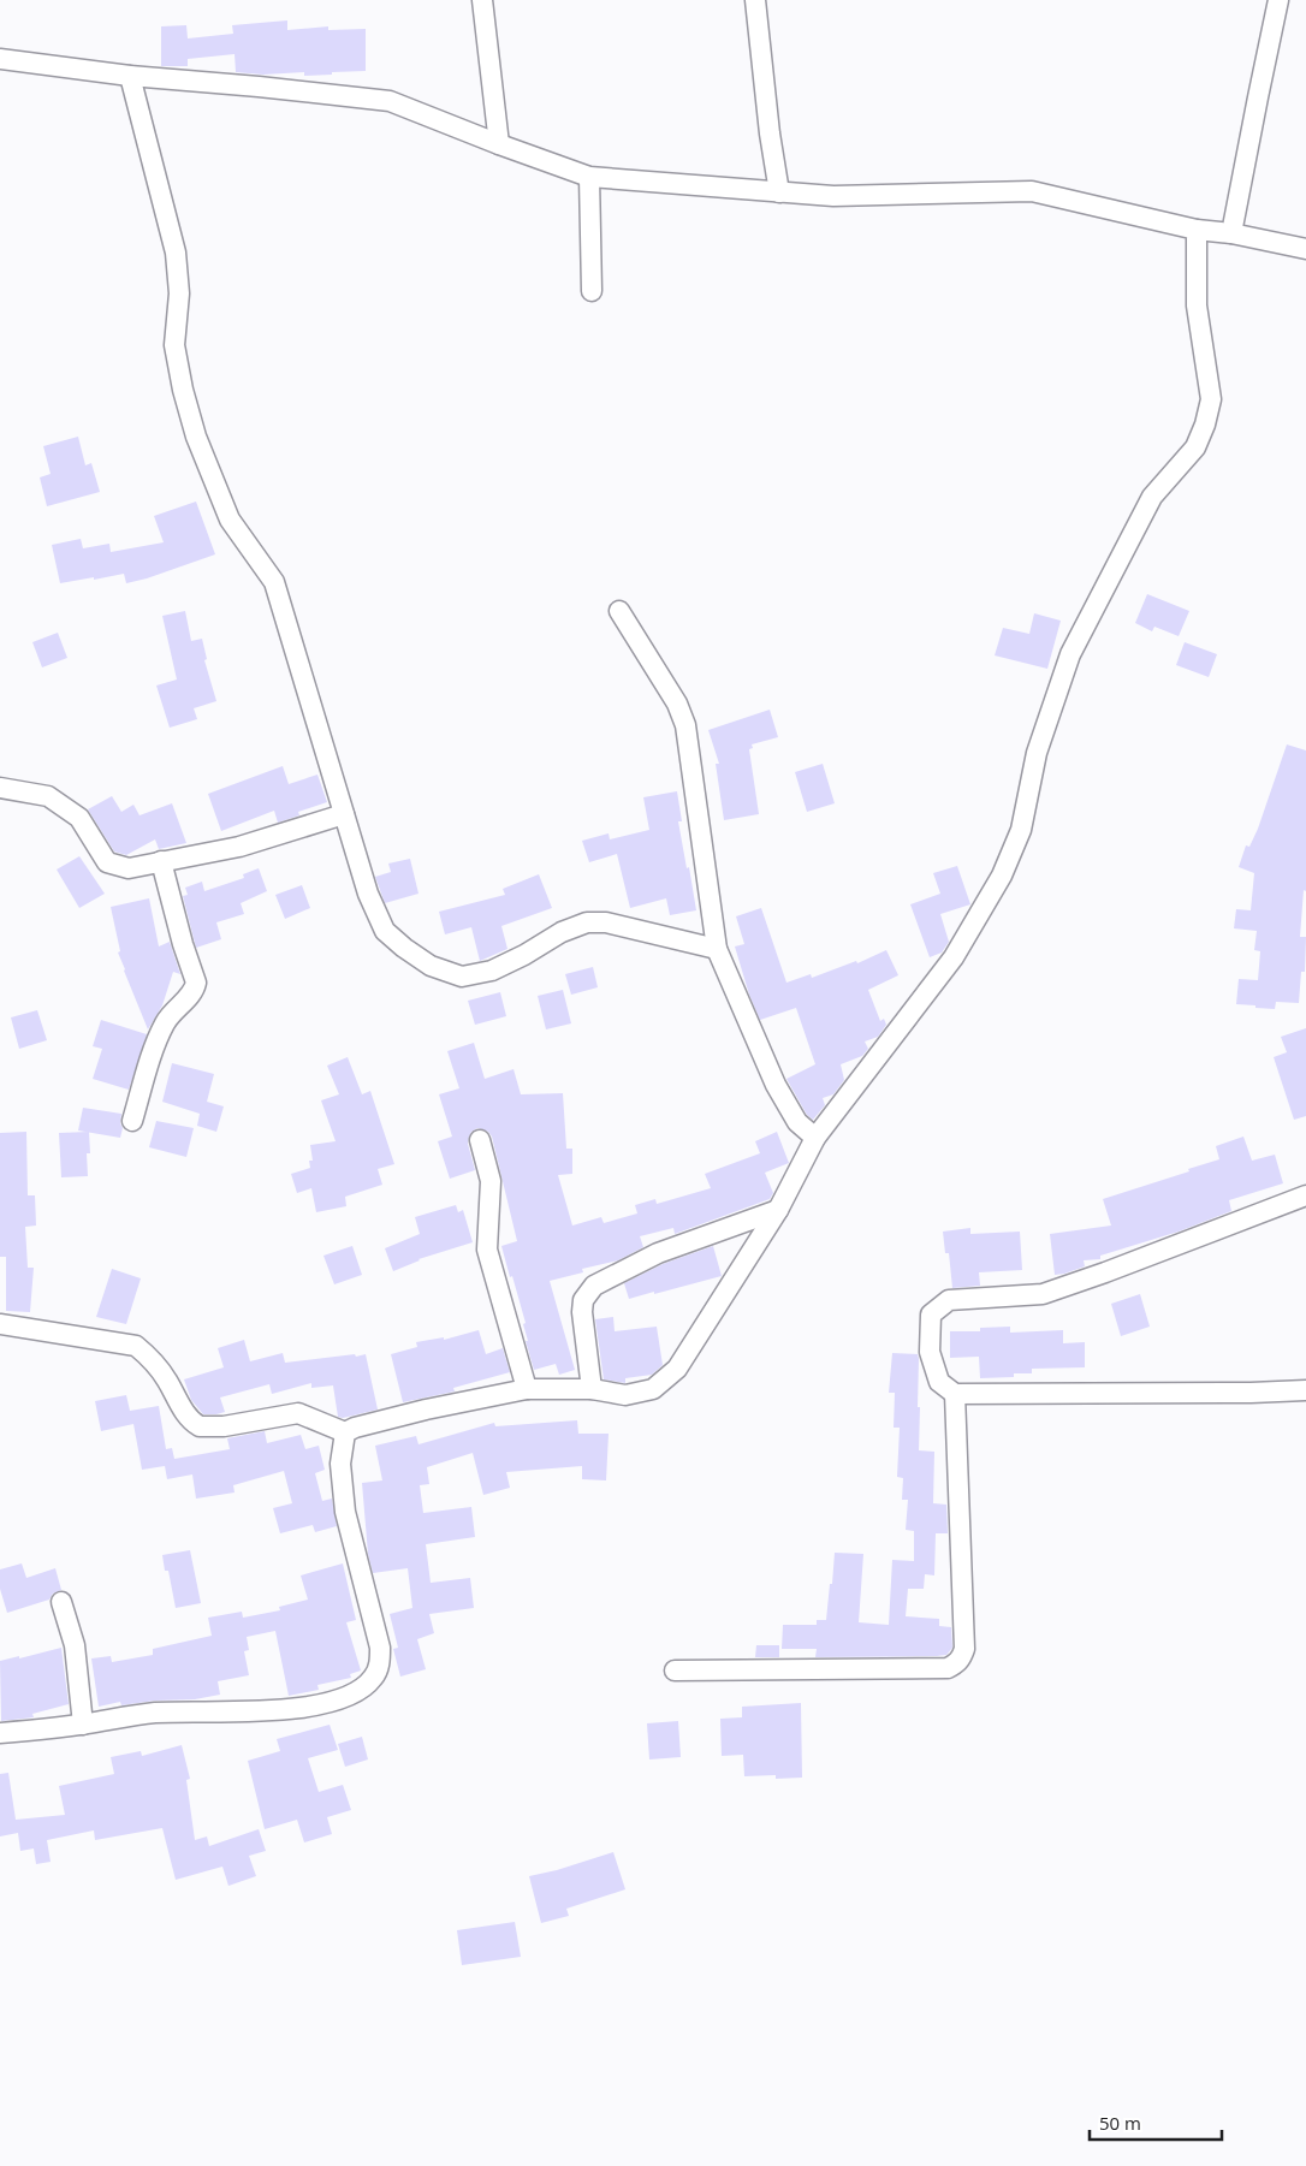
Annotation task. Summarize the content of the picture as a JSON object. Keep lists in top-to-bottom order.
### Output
{
  "scale_bar": "50 m"
}
